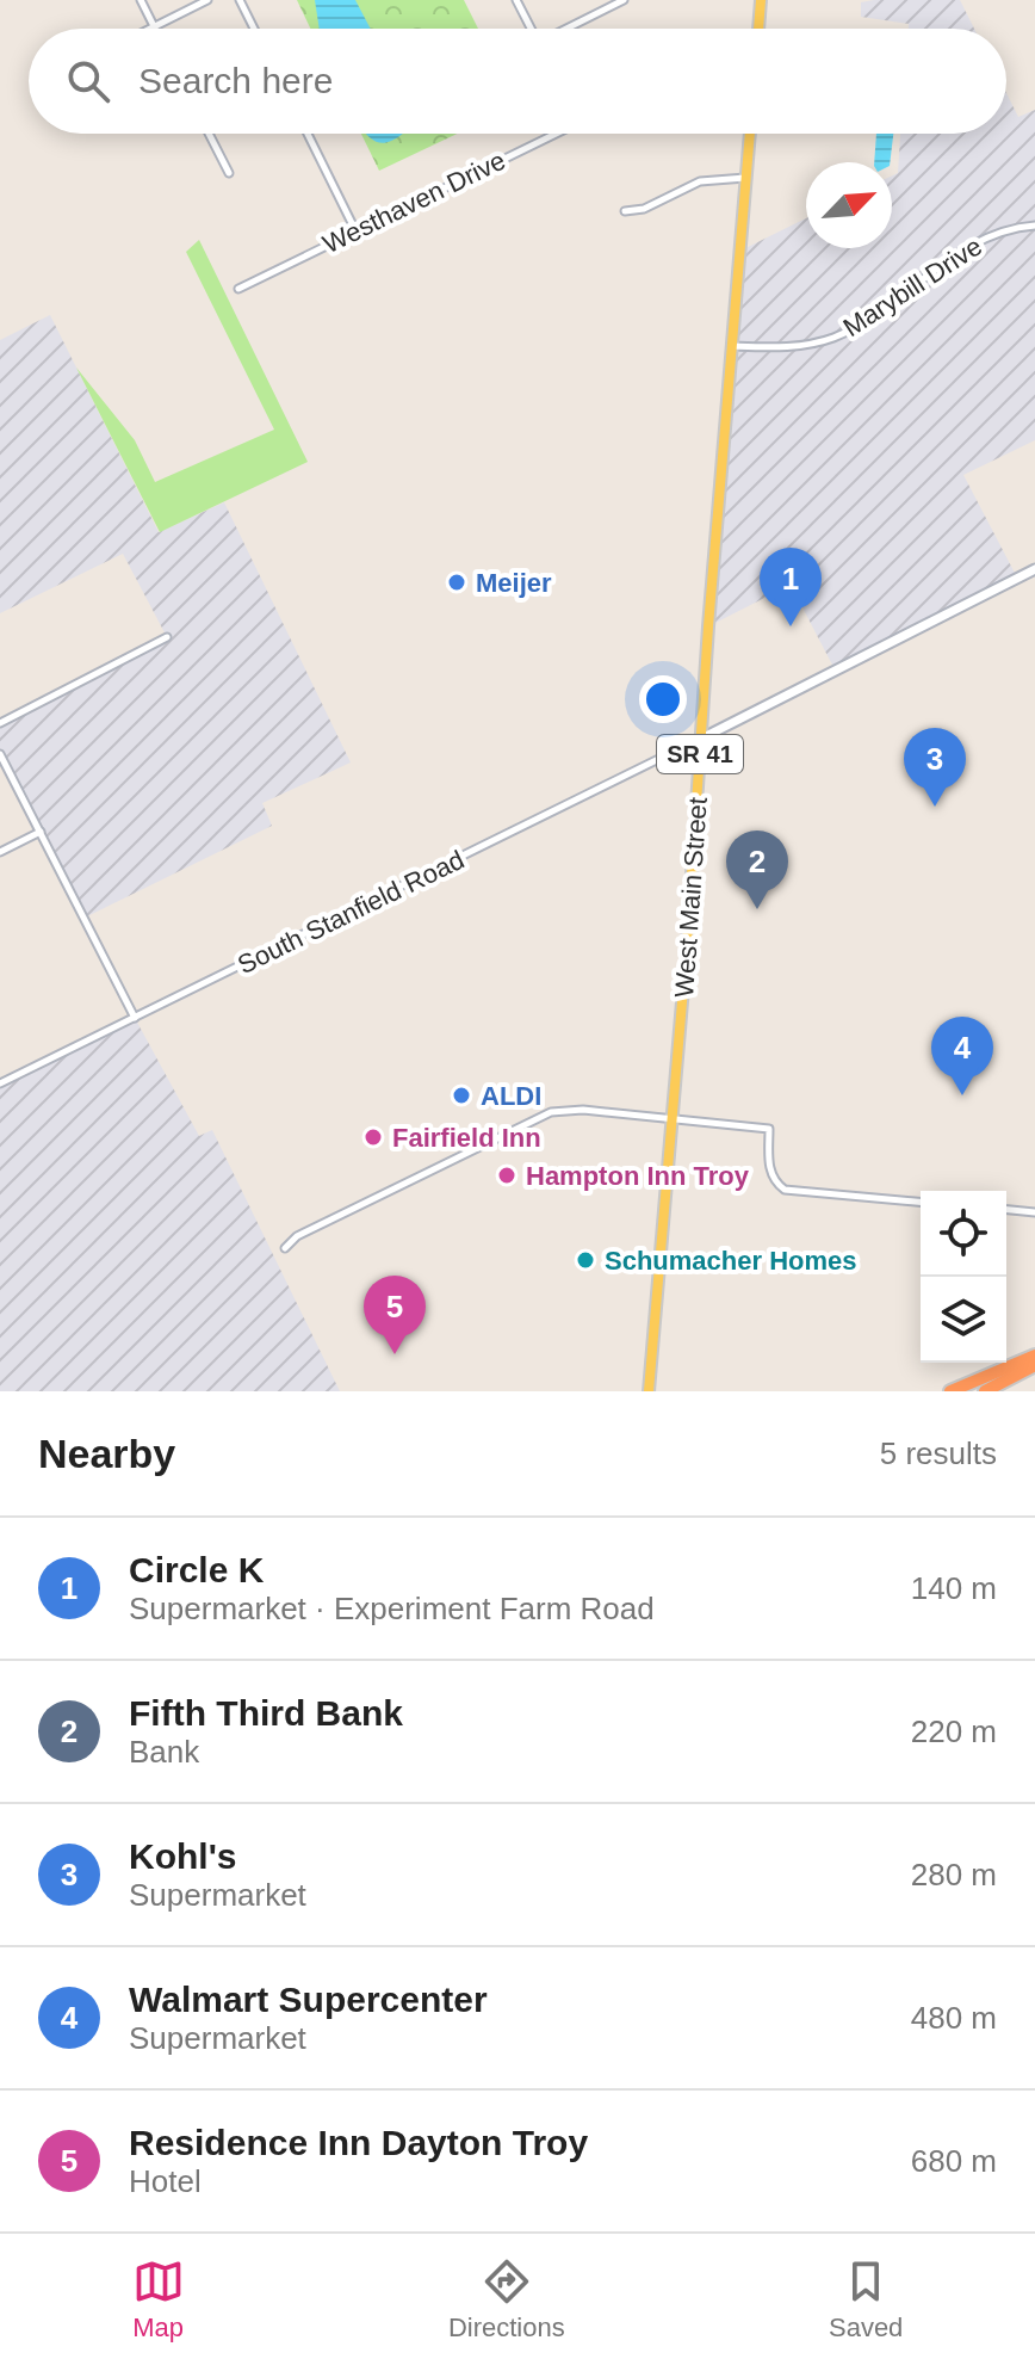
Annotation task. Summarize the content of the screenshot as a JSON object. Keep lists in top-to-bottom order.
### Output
{
  "streets": {
    "main road": ["SR 41", "West Main Street"],
    "street": ["Westhaven Drive", "Marybill Drive", "South Stanfield Road"]
  },
  "crossings": [
    ["Marybill Drive", "West Main Street"],
    ["West Main Street", "South Stanfield Road"]
  ],
  "places": [
    "Meijer",
    "ALDI",
    "Fairfield Inn",
    "Hampton Inn Troy",
    "Schumacher Homes"
  ],
  "north": "top right",
  "page": {
    "search": "Search here",
    "pins": [
      "1",
      "3",
      "2",
      "4",
      "5"
    ],
    "heading": ["Nearby", "5 results"],
    "list": [
      {
        "mark": "1",
        "name": "Circle K",
        "note": "Supermarket · Experiment Farm Road",
        "value": "140 m"
      },
      {
        "mark": "2",
        "name": "Fifth Third Bank",
        "note": "Bank",
        "value": "220 m"
      },
      {
        "mark": "3",
        "name": "Kohl's",
        "note": "Supermarket",
        "value": "280 m"
      },
      {
        "mark": "4",
        "name": "Walmart Supercenter",
        "note": "Supermarket",
        "value": "480 m"
      },
      {
        "mark": "5",
        "name": "Residence Inn Dayton Troy",
        "note": "Hotel",
        "value": "680 m"
      }
    ],
    "nav": ["Map", "Directions", "Saved"]
  }
}
